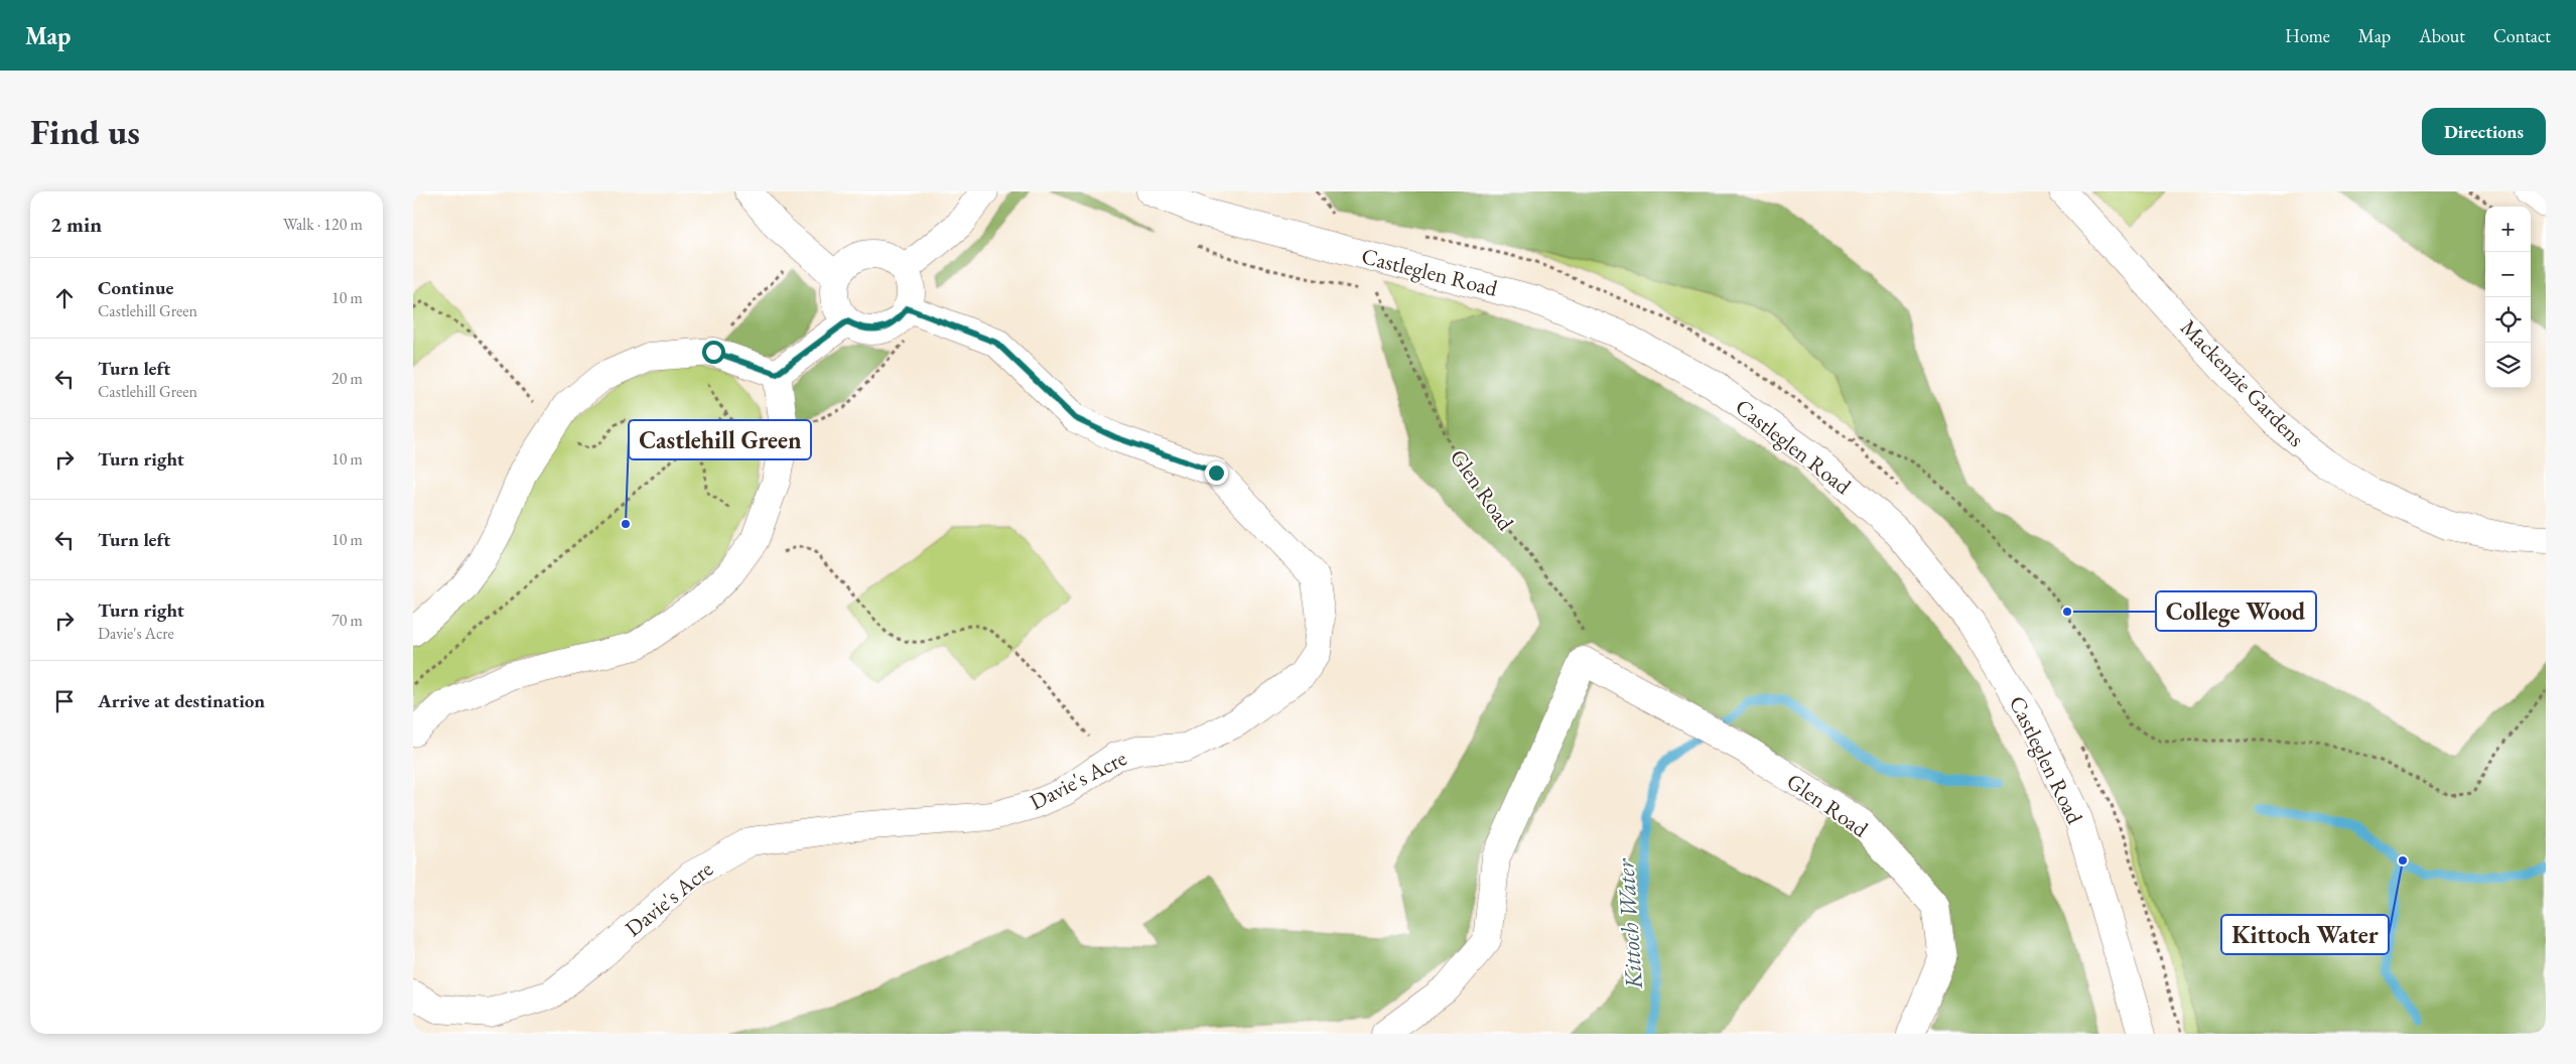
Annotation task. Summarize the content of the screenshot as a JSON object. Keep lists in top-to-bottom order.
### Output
{
  "streets": {
    "street": [
      "Castleglen Road",
      "Mackenzie Gardens",
      "Glen Road",
      "Davie's Acre"
    ]
  },
  "crossings": [
    ["Castleglen Road", "Glen Road"]
  ],
  "water": ["Kittoch Water"],
  "places": ["Castlehill Green", "College Wood", "Kittoch Water"],
  "page": {
    "header": "Map",
    "nav": [
      "Home",
      "Map",
      "About",
      "Contact"
    ],
    "buttons": "Directions",
    "title": "Find us",
    "heading": ["2 min", "Walk · 120 m"],
    "map_buttons": ["+", "−"],
    "list": [
      ["Continue", "Castlehill Green", "10 m"],
      ["Turn left", "Castlehill Green", "20 m"],
      ["Turn right", "10 m"],
      ["Turn left", "10 m"],
      ["Turn right", "Davie's Acre", "70 m"],
      "Arrive at destination"
    ]
  }
}
